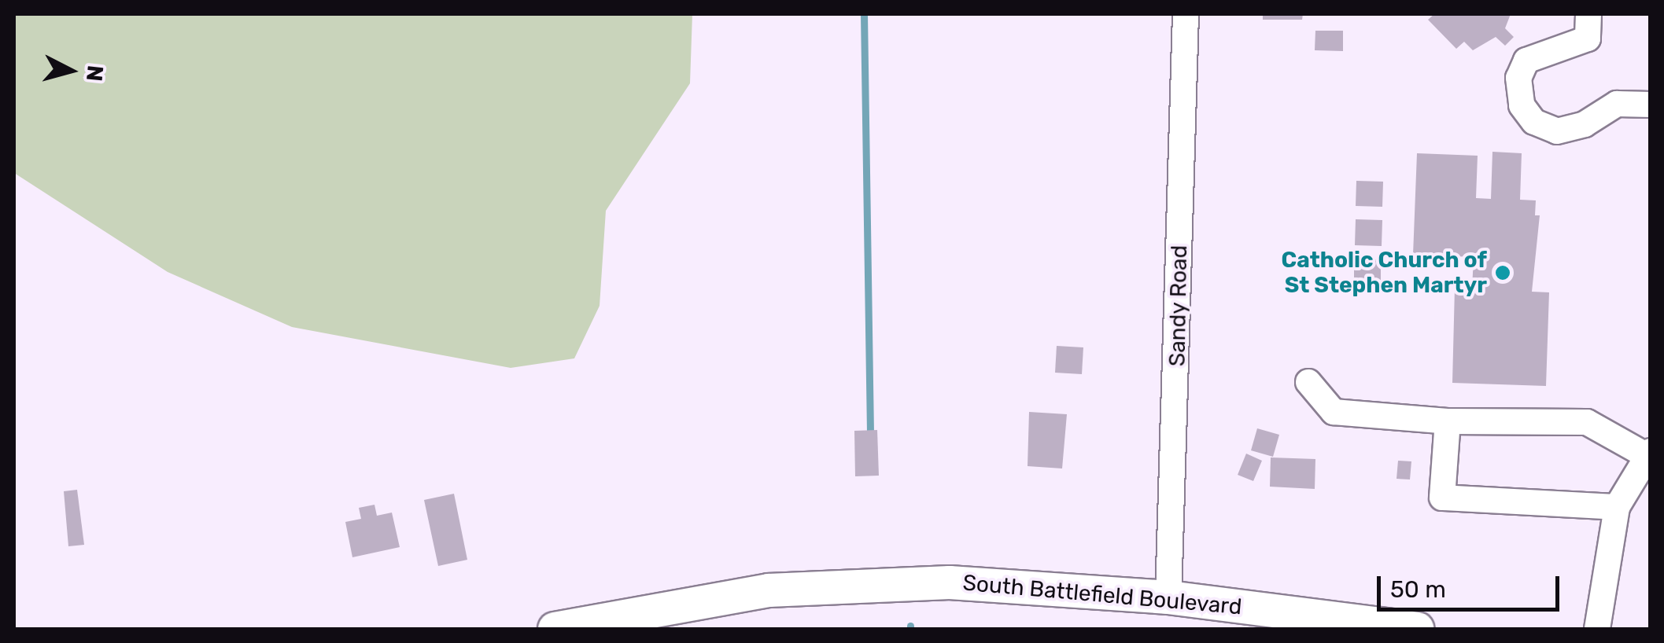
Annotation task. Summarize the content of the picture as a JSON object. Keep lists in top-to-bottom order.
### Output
{
  "streets": {
    "main road": ["South Battlefield Boulevard"],
    "street": ["Sandy Road"]
  },
  "crossings": [
    ["Sandy Road", "South Battlefield Boulevard"]
  ],
  "places": ["Catholic Church of St Stephen Martyr"],
  "scale_bar": "50 m",
  "north": "right"
}
